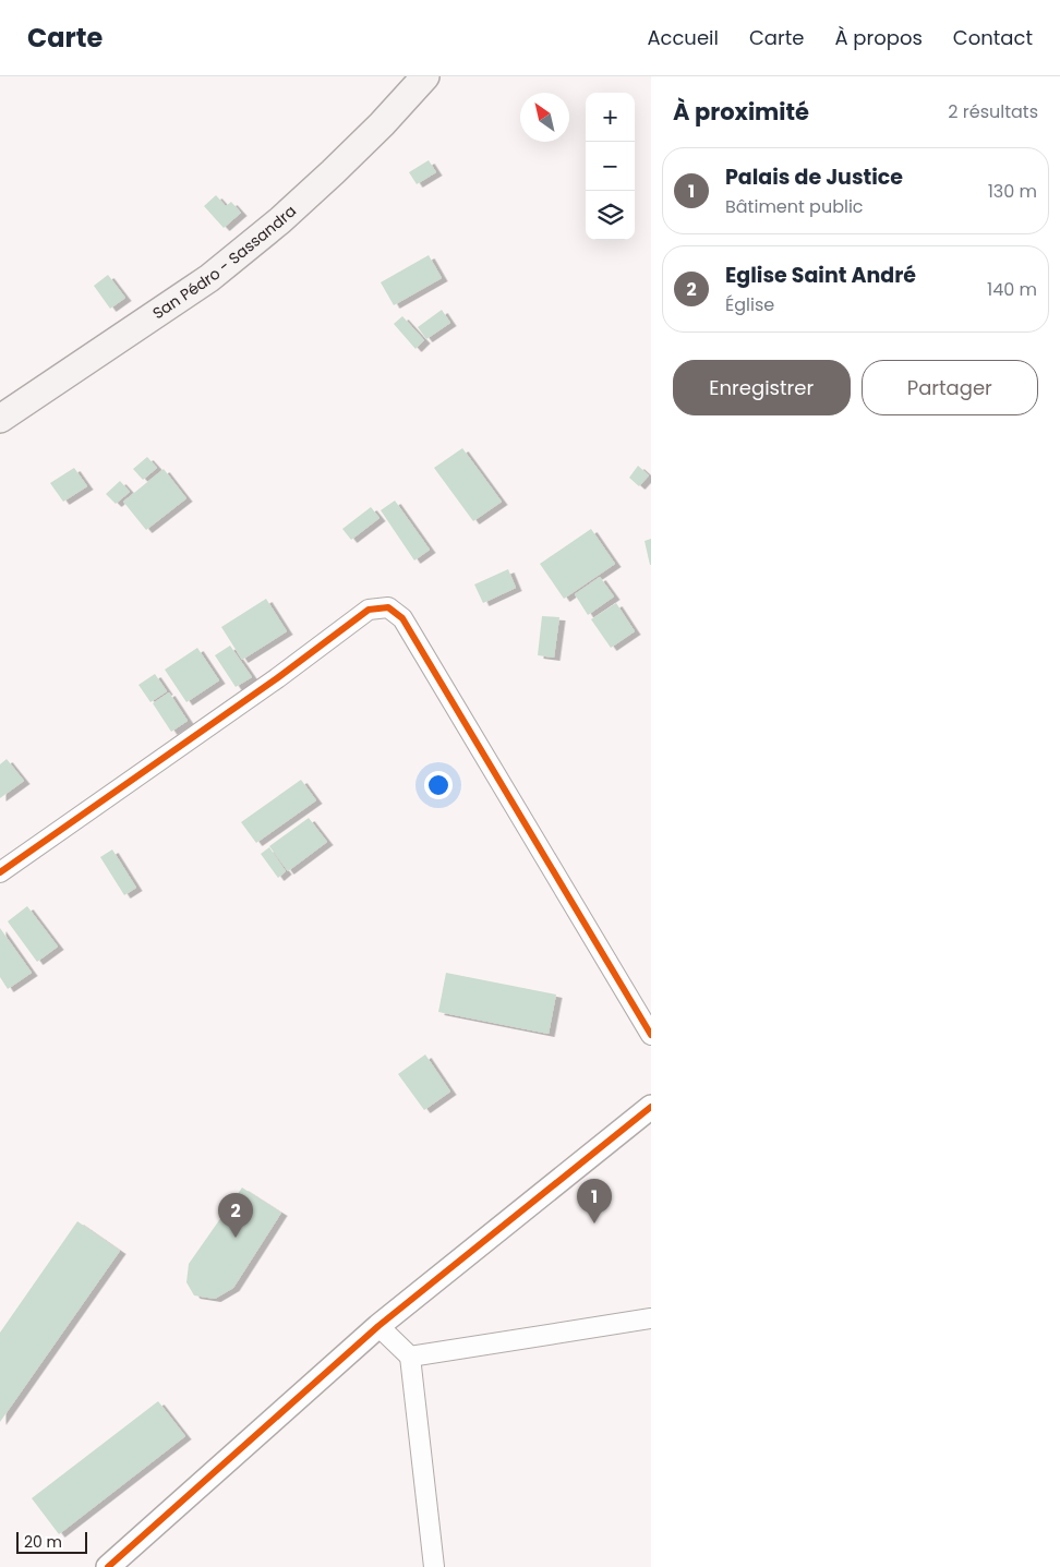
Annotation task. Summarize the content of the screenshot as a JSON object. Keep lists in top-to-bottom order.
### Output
{
  "streets": {
    "main road": ["San Pédro - Sassandra"]
  },
  "scale_bar": "20 m",
  "north": "top left",
  "page": {
    "header": "Carte",
    "nav": [
      "Accueil",
      "Carte",
      "À propos",
      "Contact"
    ],
    "heading": ["À proximité", "2 résultats"],
    "map_buttons": ["+", "−"],
    "list": [
      {
        "mark": "1",
        "name": "Palais de Justice",
        "note": "Bâtiment public",
        "value": "130 m"
      },
      {
        "mark": "2",
        "name": "Eglise Saint André",
        "note": "Église",
        "value": "140 m"
      }
    ],
    "buttons": ["Enregistrer", "Partager"],
    "pins": ["1", "2"],
    "scale": "20 m"
  }
}
